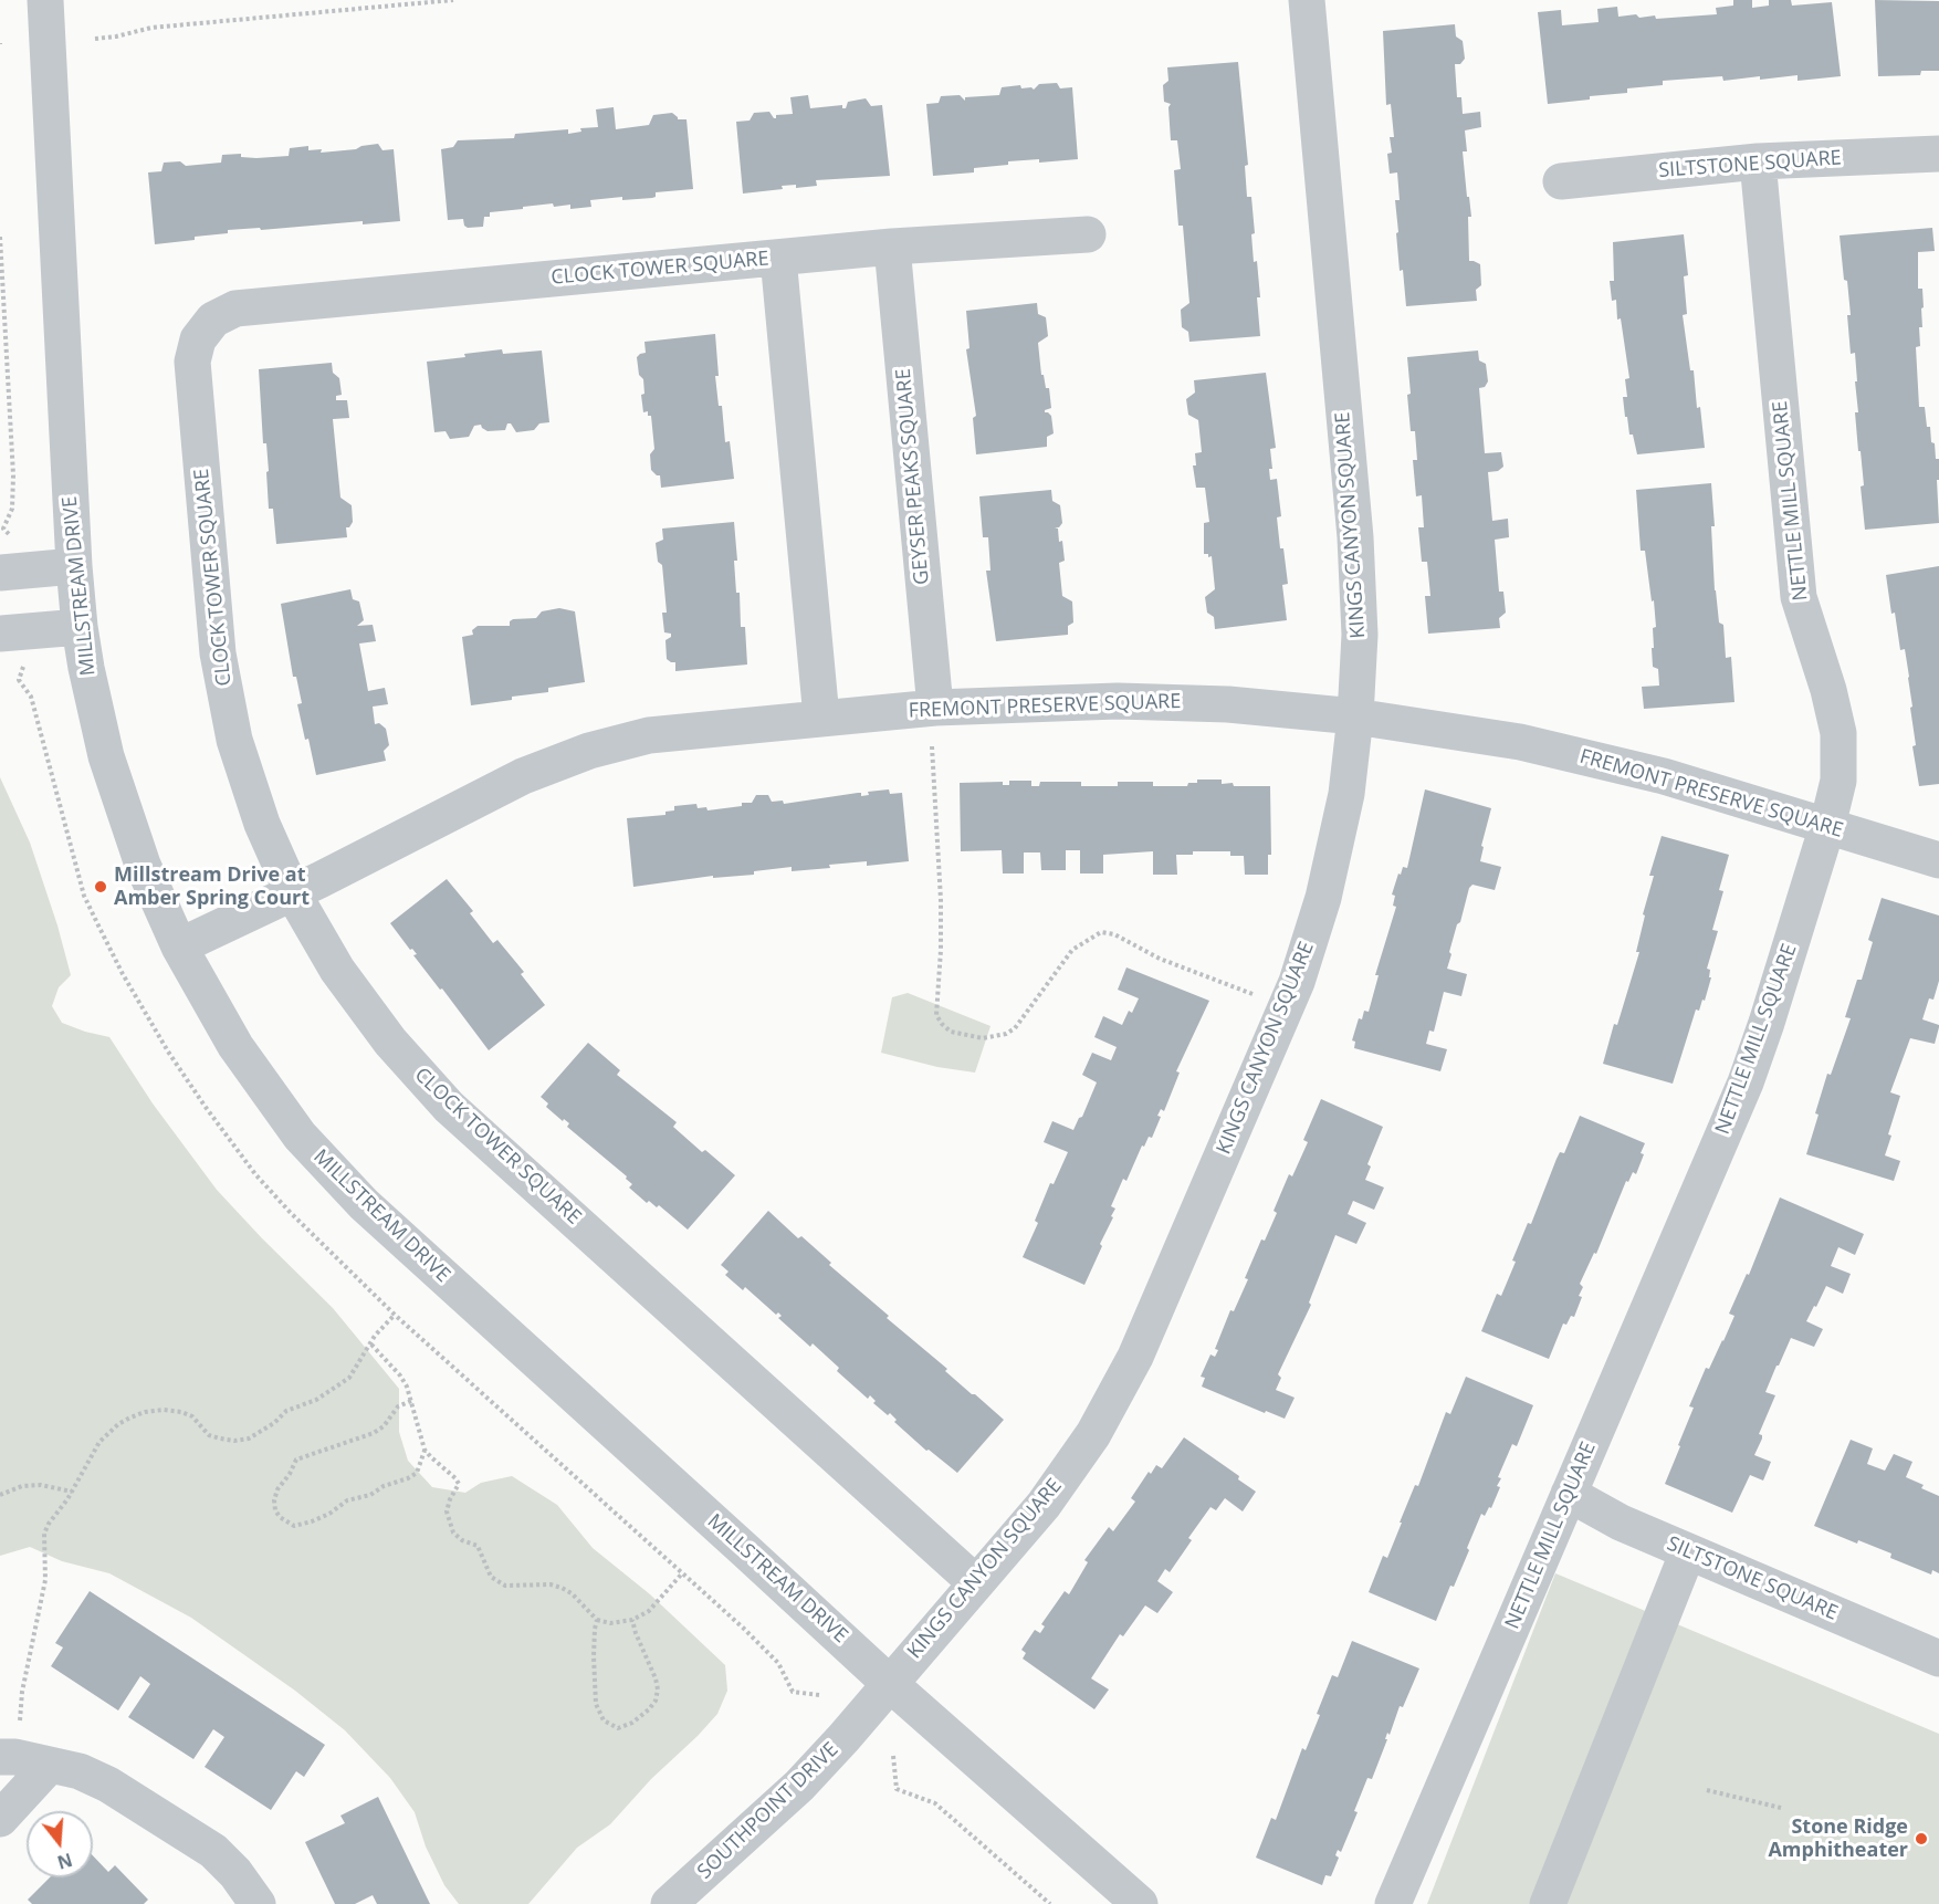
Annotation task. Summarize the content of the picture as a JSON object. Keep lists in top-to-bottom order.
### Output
{
  "streets": {
    "street": [
      "SILTSTONE SQUARE",
      "CLOCK TOWER SQUARE",
      "GEYSER PEAKS SQUARE",
      "NETTLE MILL SQUARE",
      "KINGS CANYON SQUARE",
      "MILLSTREAM DRIVE",
      "FREMONT PRESERVE SQUARE",
      "SOUTHPOINT DRIVE"
    ]
  },
  "crossings": [
    ["SILTSTONE SQUARE", "NETTLE MILL SQUARE"],
    ["CLOCK TOWER SQUARE", "GEYSER PEAKS SQUARE"],
    ["CLOCK TOWER SQUARE", "KINGS CANYON SQUARE"],
    ["CLOCK TOWER SQUARE", "FREMONT PRESERVE SQUARE"],
    ["GEYSER PEAKS SQUARE", "FREMONT PRESERVE SQUARE"],
    ["NETTLE MILL SQUARE", "FREMONT PRESERVE SQUARE"],
    ["KINGS CANYON SQUARE", "MILLSTREAM DRIVE"],
    ["KINGS CANYON SQUARE", "FREMONT PRESERVE SQUARE"],
    ["KINGS CANYON SQUARE", "SOUTHPOINT DRIVE"],
    ["MILLSTREAM DRIVE", "FREMONT PRESERVE SQUARE"],
    ["MILLSTREAM DRIVE", "SOUTHPOINT DRIVE"]
  ],
  "places": ["Millstream Drive at Amber Spring Court", "Stone Ridge Amphitheater"],
  "north": "bottom"
}
